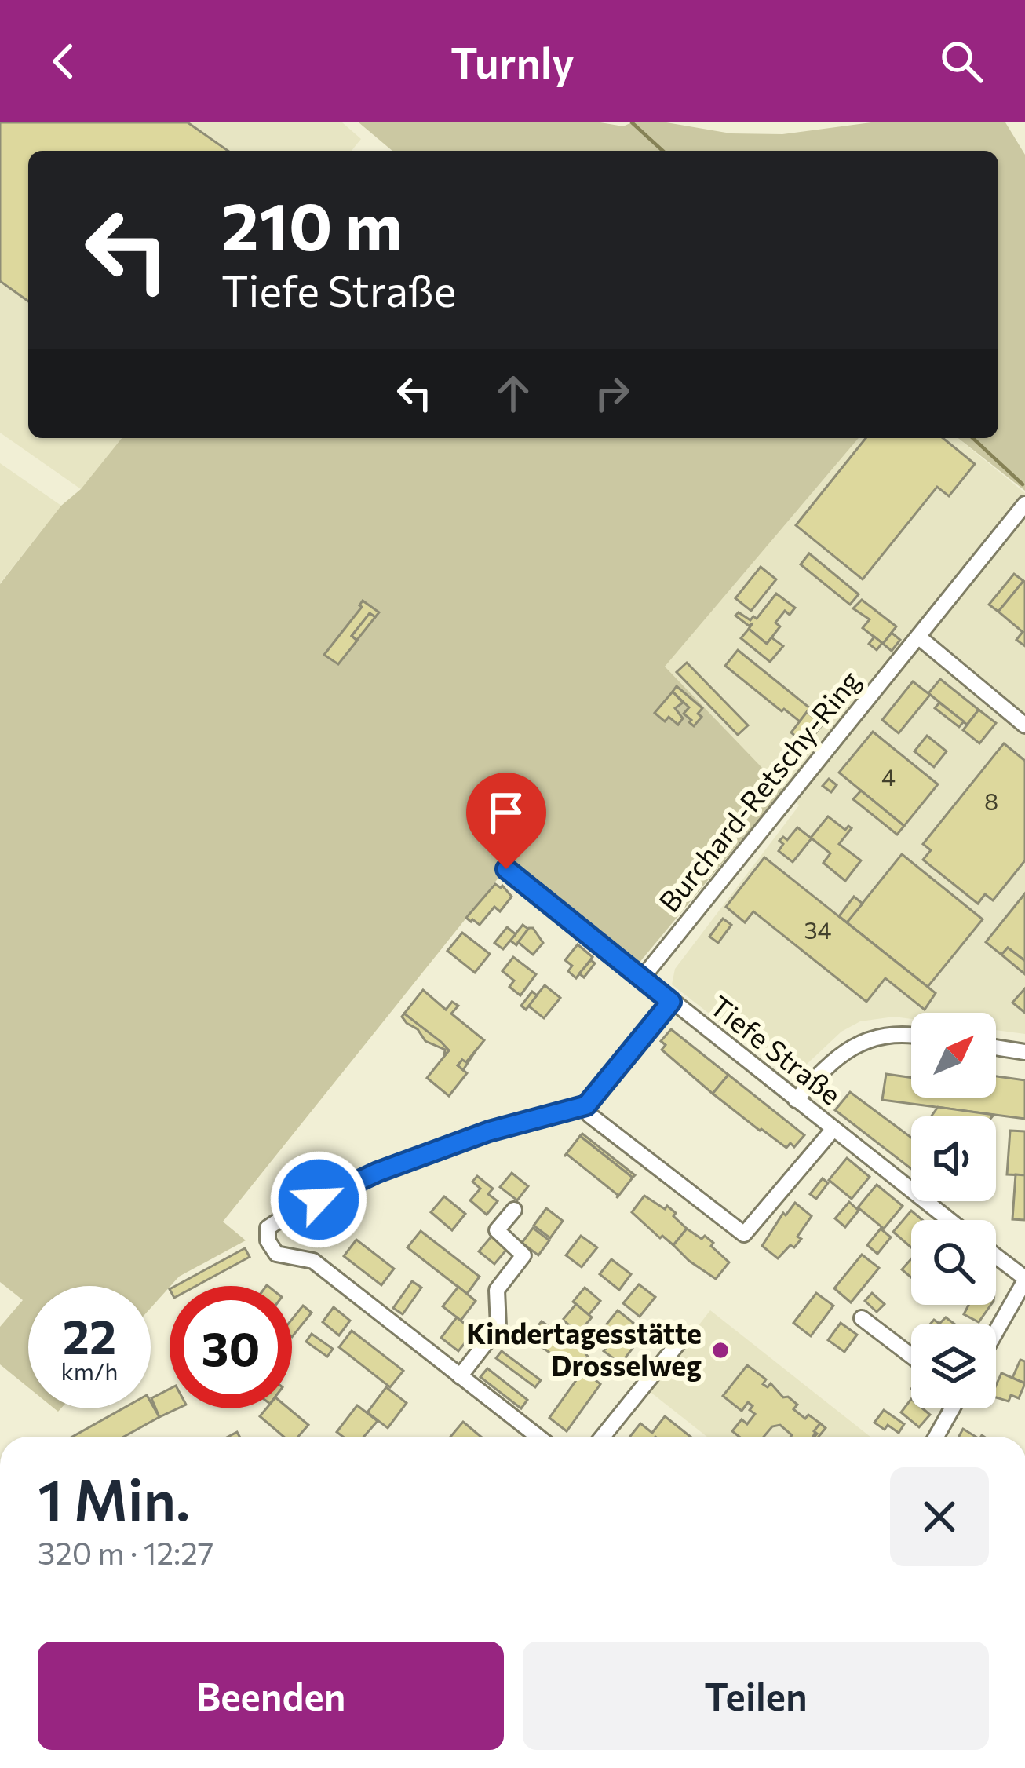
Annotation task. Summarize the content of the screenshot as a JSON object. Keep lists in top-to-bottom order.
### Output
{
  "streets": {
    "street": ["Burchard-Retschy-Ring", "Tiefe Straße"]
  },
  "crossings": [
    ["Burchard-Retschy-Ring", "Tiefe Straße"]
  ],
  "places": ["Kindertagesstätte Drosselweg"],
  "house_numbers": ["4", "8", "34"],
  "north": "top right",
  "page": {
    "header": "Turnly",
    "turn": ["210 m", "Tiefe Straße"],
    "speed": "22 km/h",
    "limit": "30",
    "heading": ["1 Min.", "320 m · 12:27"],
    "buttons": ["Beenden", "Teilen"]
  }
}
